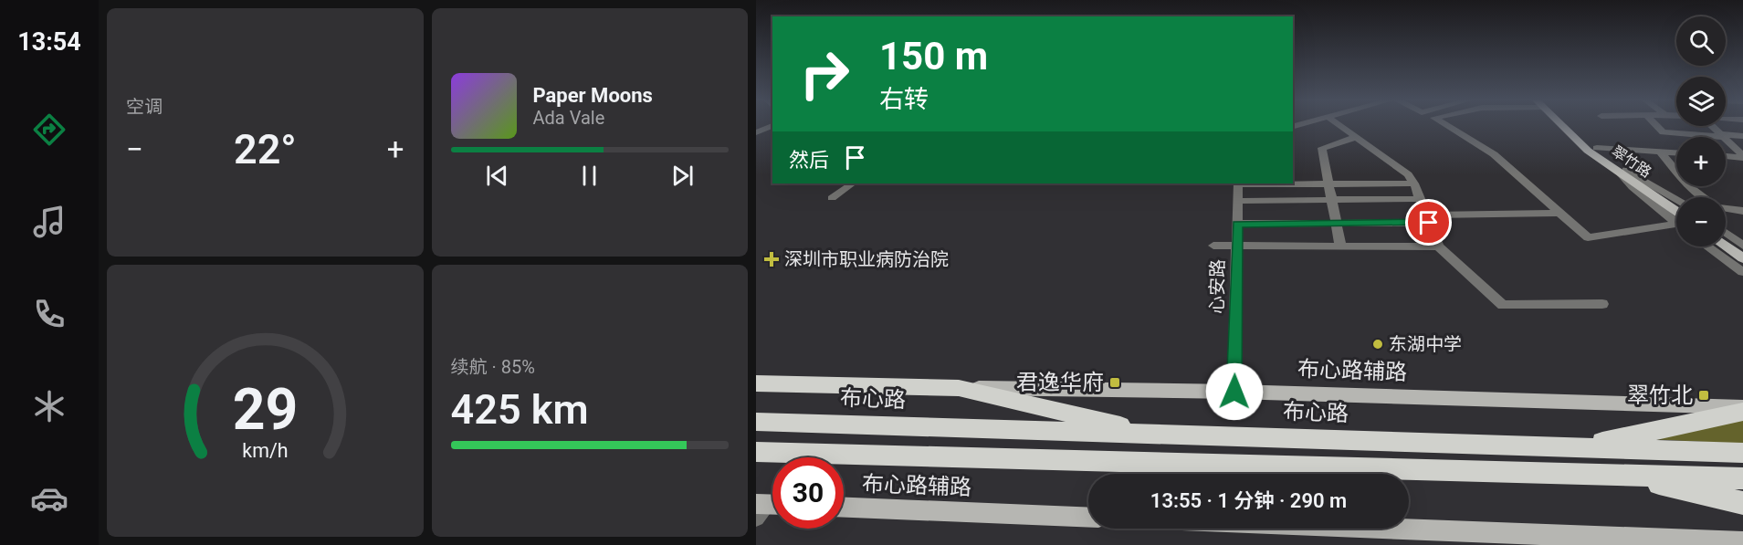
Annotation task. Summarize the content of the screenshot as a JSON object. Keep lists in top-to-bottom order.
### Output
{
  "streets": {
    "highway": ["布心路辅路", "布心路"],
    "main road": ["翠竹路"],
    "street": ["心安路"]
  },
  "crossings": [
    ["心安路", "布心路辅路"],
    ["布心路辅路", "布心路"]
  ],
  "places": {
    "health": ["深圳市职业病防治院"],
    "other": ["东湖中学"],
    "transit": ["君逸华府", "翠竹北"]
  },
  "page": {
    "tabs": "13:54",
    "tile": [
      "空调",
      ["续航 · 85%", "425 km"]
    ],
    "map_buttons": ["+", "−"],
    "turn": ["150 m", "右转"],
    "song": ["Paper Moons", "Ada Vale"],
    "heat": ["−", "22°", "+"],
    "then": "然后",
    "limit": "30",
    "trip": "13:55 · 1 分钟 · 290 m",
    "gauge": ["29", "km/h"]
  }
}
